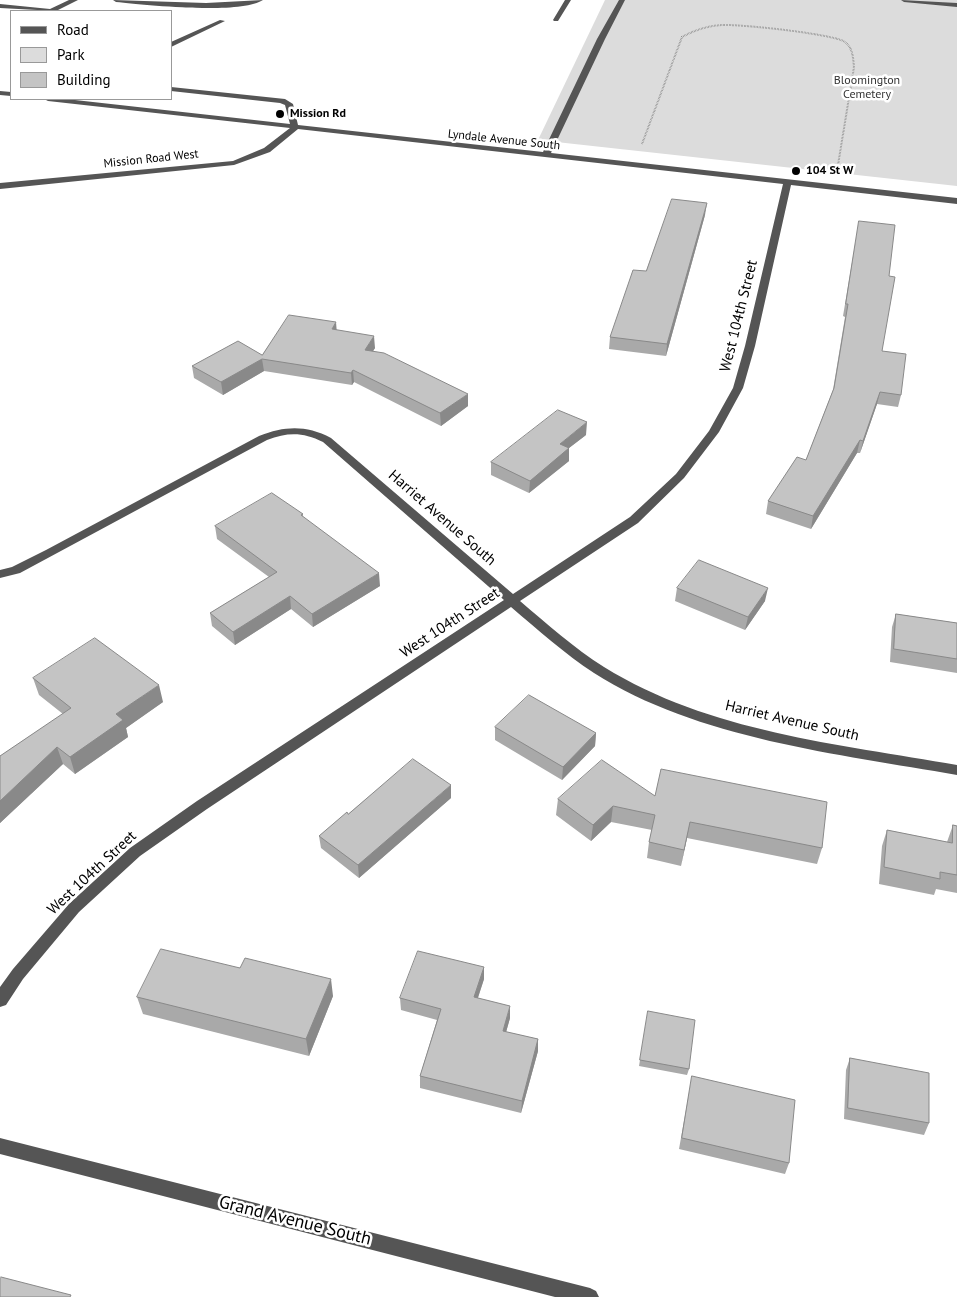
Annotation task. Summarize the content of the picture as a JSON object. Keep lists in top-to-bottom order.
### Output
{
  "streets": {
    "street": [
      "Lyndale Avenue South",
      "Mission Road West",
      "West 104th Street",
      "Harriet Avenue South",
      "Grand Avenue South"
    ]
  },
  "crossings": [
    ["Lyndale Avenue South", "Mission Road West"],
    ["Lyndale Avenue South", "West 104th Street"],
    ["West 104th Street", "Harriet Avenue South"]
  ],
  "parks": ["Bloomington Cemetery"],
  "places": ["Mission Rd", "104 St W"],
  "legend": ["Road", "Park", "Building"]
}
